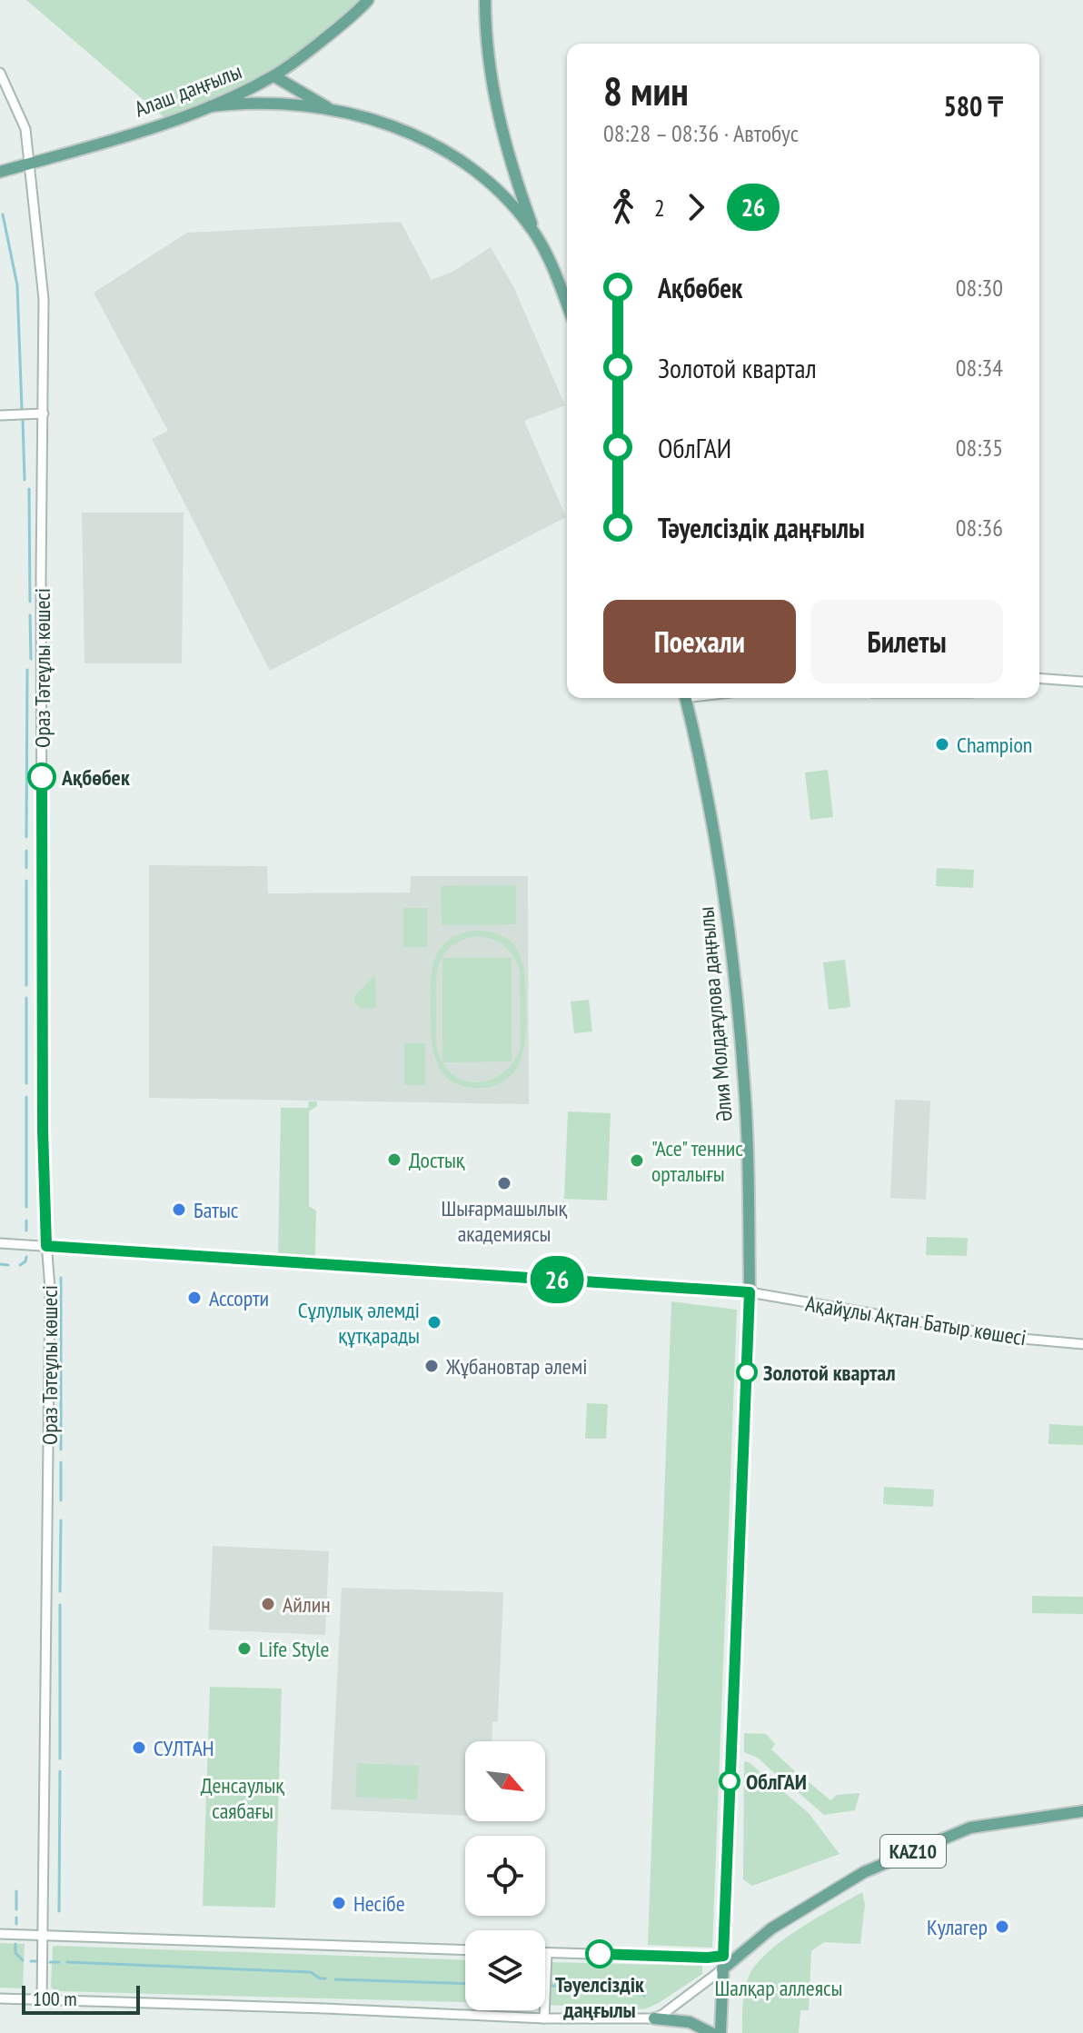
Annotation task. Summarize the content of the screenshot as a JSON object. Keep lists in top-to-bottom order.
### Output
{
  "streets": {
    "main road": ["Алаш даңғылы", "Әлия Молдағұлова даңғылы", "KAZ10"],
    "street": ["Ораз Тәтеұлы көшесі", "Ақайұлы Ақтан Батыр көшесі"]
  },
  "crossings": [
    ["Алаш даңғылы", "Ораз Тәтеұлы көшесі"],
    ["Ораз Тәтеұлы көшесі", "Ақайұлы Ақтан Батыр көшесі"],
    ["Әлия Молдағұлова даңғылы", "Ақайұлы Ақтан Батыр көшесі"],
    ["Әлия Молдағұлова даңғылы", "KAZ10"]
  ],
  "parks": ["Денсаулық саябағы", "Шалқар аллеясы"],
  "places": [
    "Champion",
    "Ақбөбек",
    "Достық",
    "\"Ace\" теннис орталығы",
    "Шығармашылық академиясы",
    "Батыс",
    "Ассорти",
    "Сұлулық әлемді құтқарады",
    "Жұбановтар әлемі",
    "Золотой квартал",
    "Айлин",
    "Life Style",
    "СУЛТАН",
    "ОблГАИ",
    "Несiбе",
    "Кулагер",
    "Тәуелсіздік даңғылы"
  ],
  "lines": ["bus line 26"],
  "scale_bar": "100 m",
  "north": "bottom right",
  "page": {
    "on_map": "26",
    "heading": ["8 мин", "08:28 – 08:36 · Автобус", "580 ₸"],
    "legs": ["2", "26"],
    "list": [
      {
        "name": "Ақбөбек",
        "value": "08:30"
      },
      {
        "name": "Золотой квартал",
        "value": "08:34"
      },
      {
        "name": "ОблГАИ",
        "value": "08:35"
      },
      {
        "name": "Тәуелсіздік даңғылы",
        "value": "08:36"
      }
    ],
    "buttons": ["Поехали", "Билеты"],
    "scale": "100 m"
  }
}
